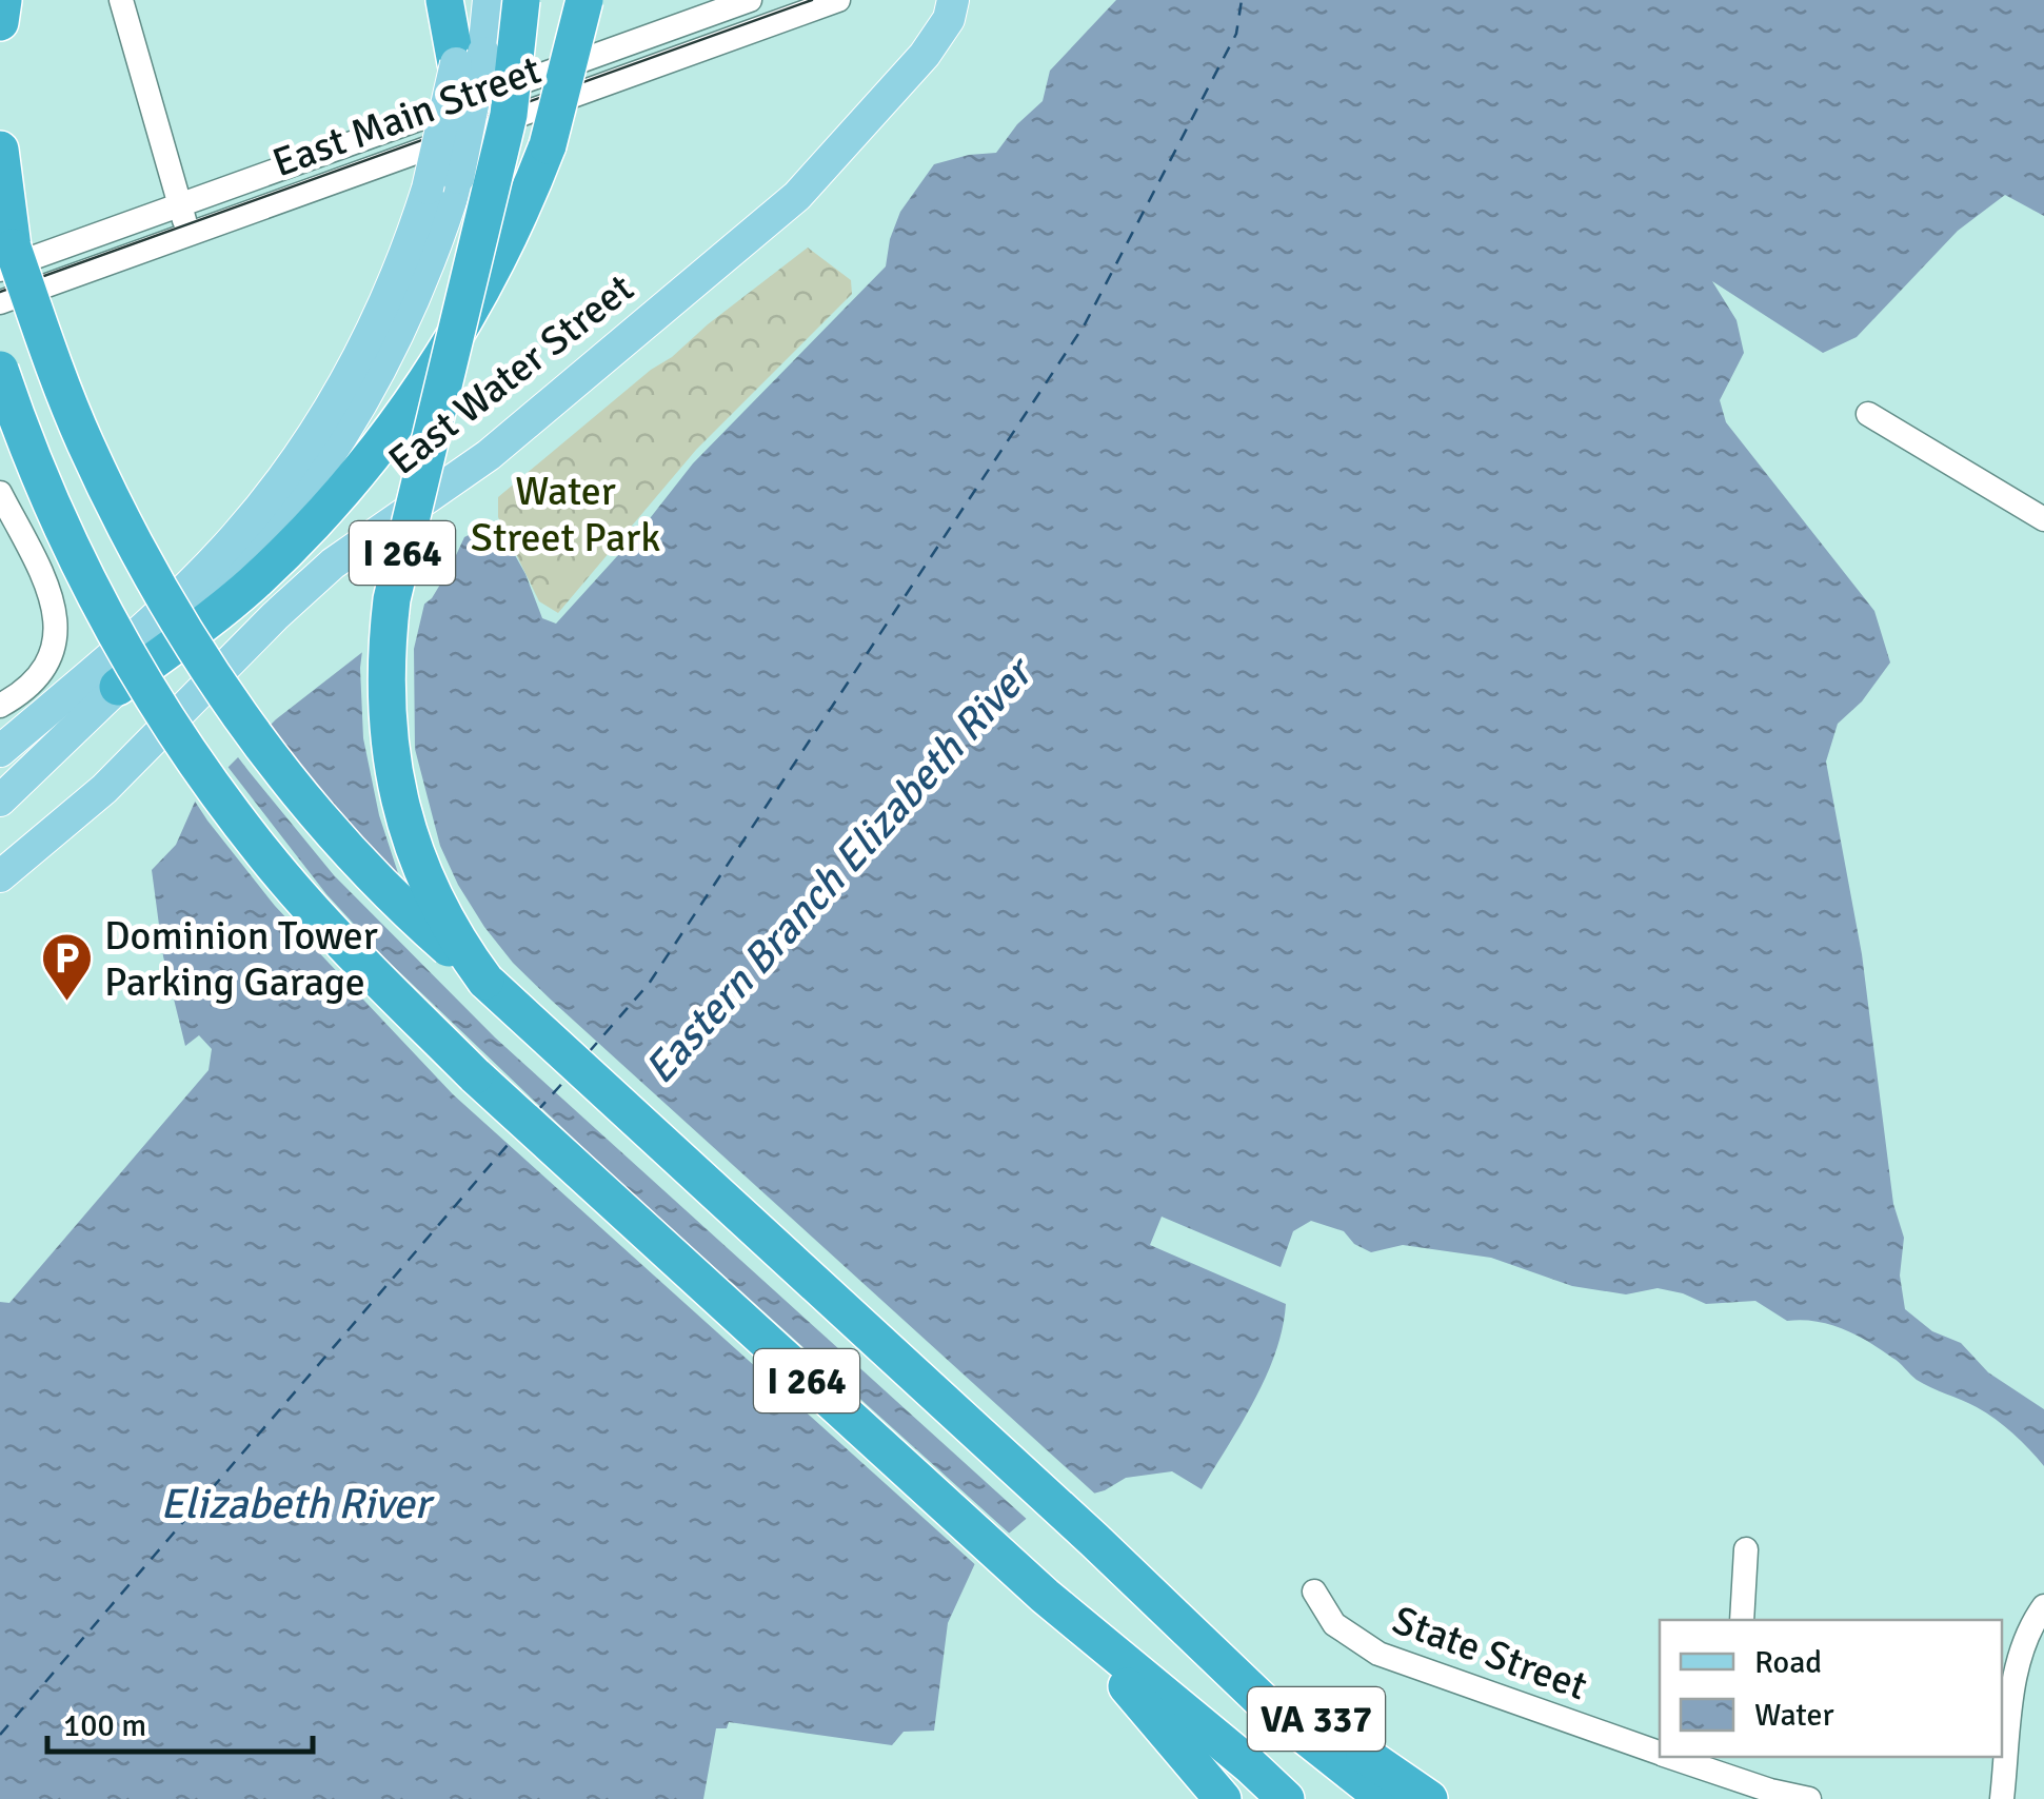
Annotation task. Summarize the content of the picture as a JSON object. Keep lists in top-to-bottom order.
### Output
{
  "streets": {
    "highway": ["I 264", "VA 337"],
    "main road": ["East Water Street"],
    "street": ["East Main Street", "State Street"]
  },
  "crossings": [
    ["I 264", "VA 337"]
  ],
  "water": ["Eastern Branch Elizabeth River", "Elizabeth River"],
  "parks": ["Water Street Park"],
  "places": {
    "parking": ["Dominion Tower Parking Garage"]
  },
  "legend": ["Road", "Water"],
  "scale_bar": "100 m"
}
